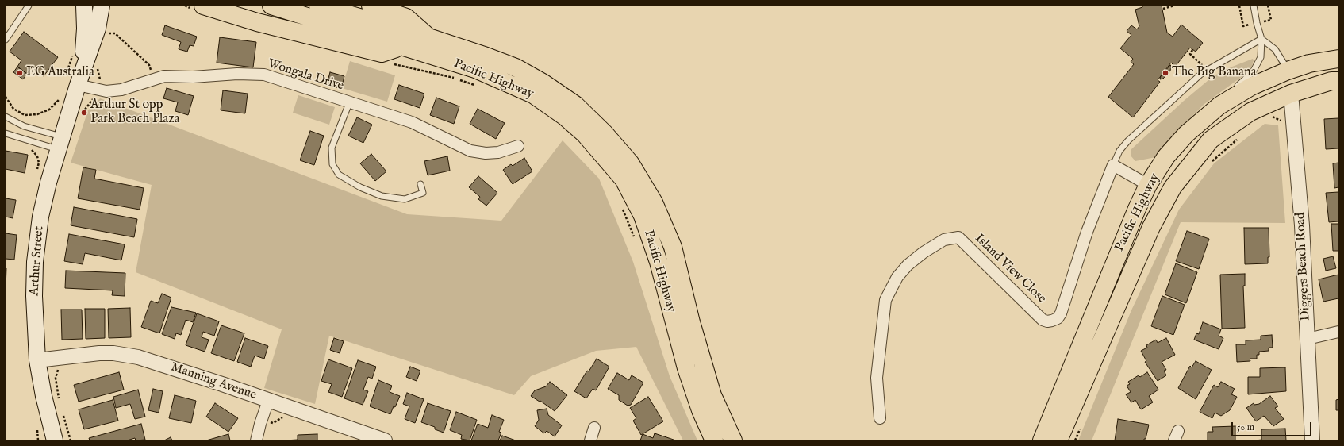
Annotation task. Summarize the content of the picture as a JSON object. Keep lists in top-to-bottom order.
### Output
{
  "streets": {
    "highway": ["Pacific Highway"],
    "main road": ["Arthur Street"],
    "street": [
      "Wongala Drive",
      "Diggers Beach Road",
      "Island View Close",
      "Manning Avenue"
    ]
  },
  "crossings": [
    ["Wongala Drive", "Arthur Street"],
    ["Pacific Highway", "Diggers Beach Road"],
    ["Arthur Street", "Manning Avenue"]
  ],
  "places": ["EG Australia", "The Big Banana", "Arthur St opp Park Beach Plaza"],
  "scale_bar": "50 m"
}
